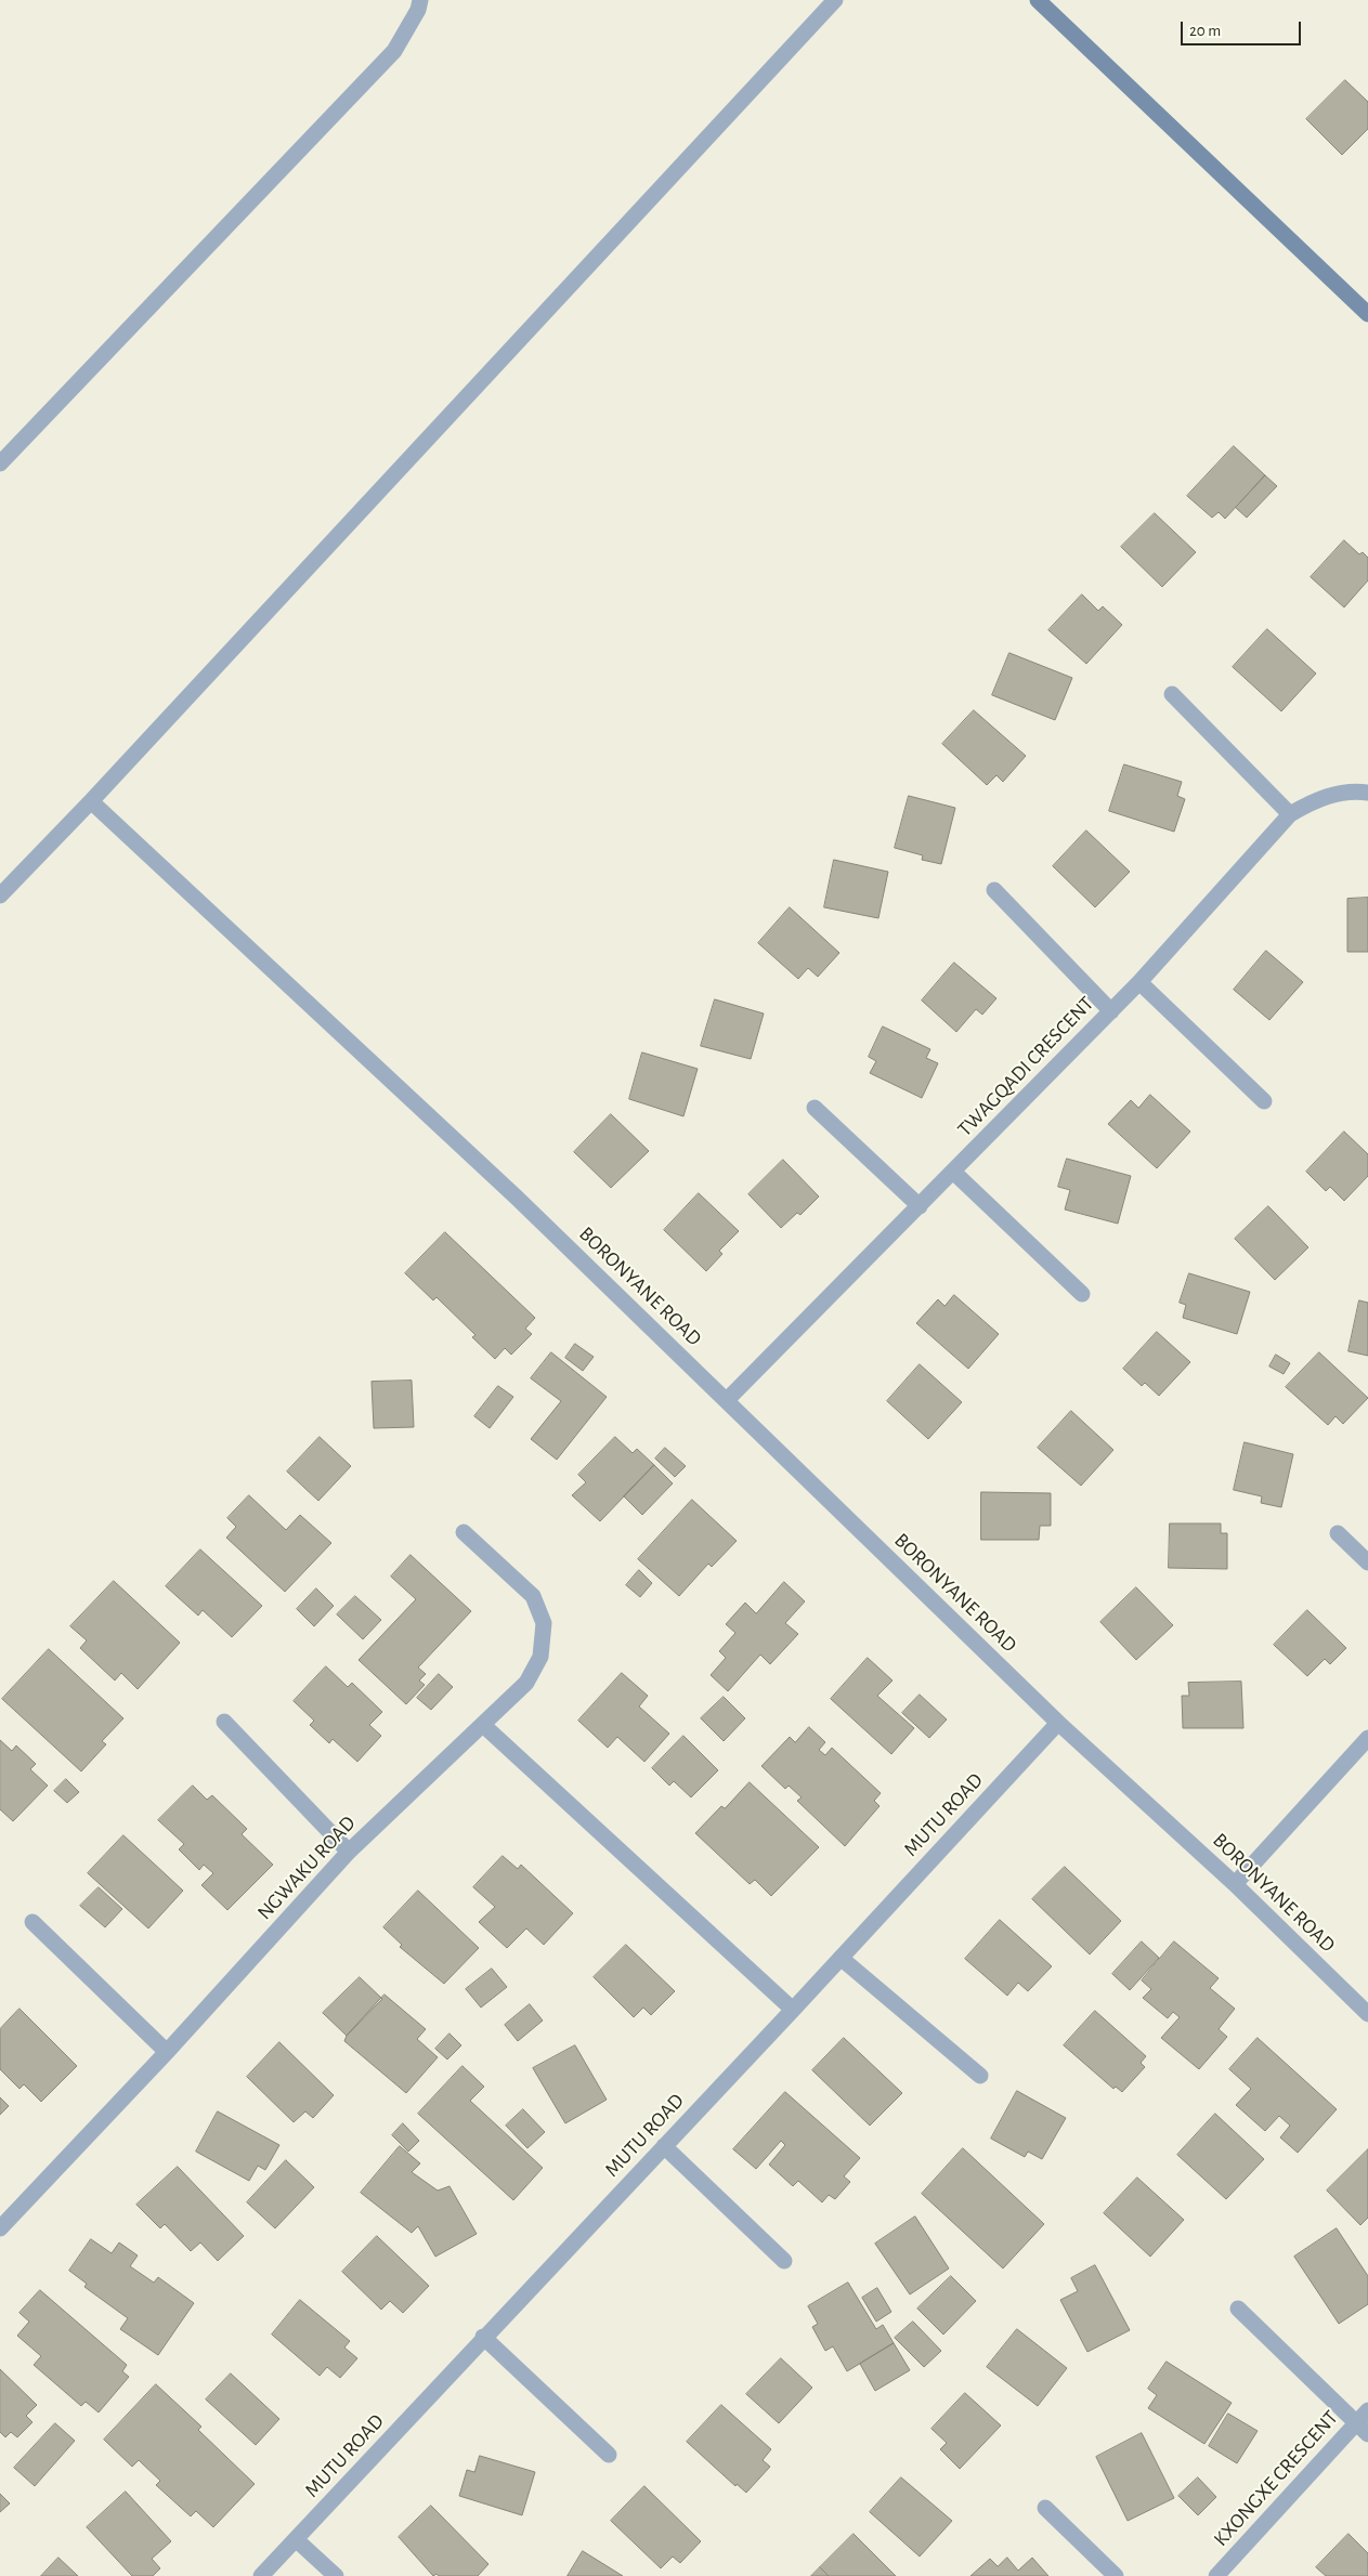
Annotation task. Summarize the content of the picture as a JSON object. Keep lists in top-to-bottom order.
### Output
{
  "streets": {
    "street": [
      "TWAGQADI CRESCENT",
      "BORONYANE ROAD",
      "MUTU ROAD",
      "NGWAKU ROAD",
      "KXONGXE CRESCENT"
    ]
  },
  "crossings": [
    ["TWAGQADI CRESCENT", "BORONYANE ROAD"],
    ["BORONYANE ROAD", "MUTU ROAD"]
  ],
  "scale_bar": "20 m"
}
